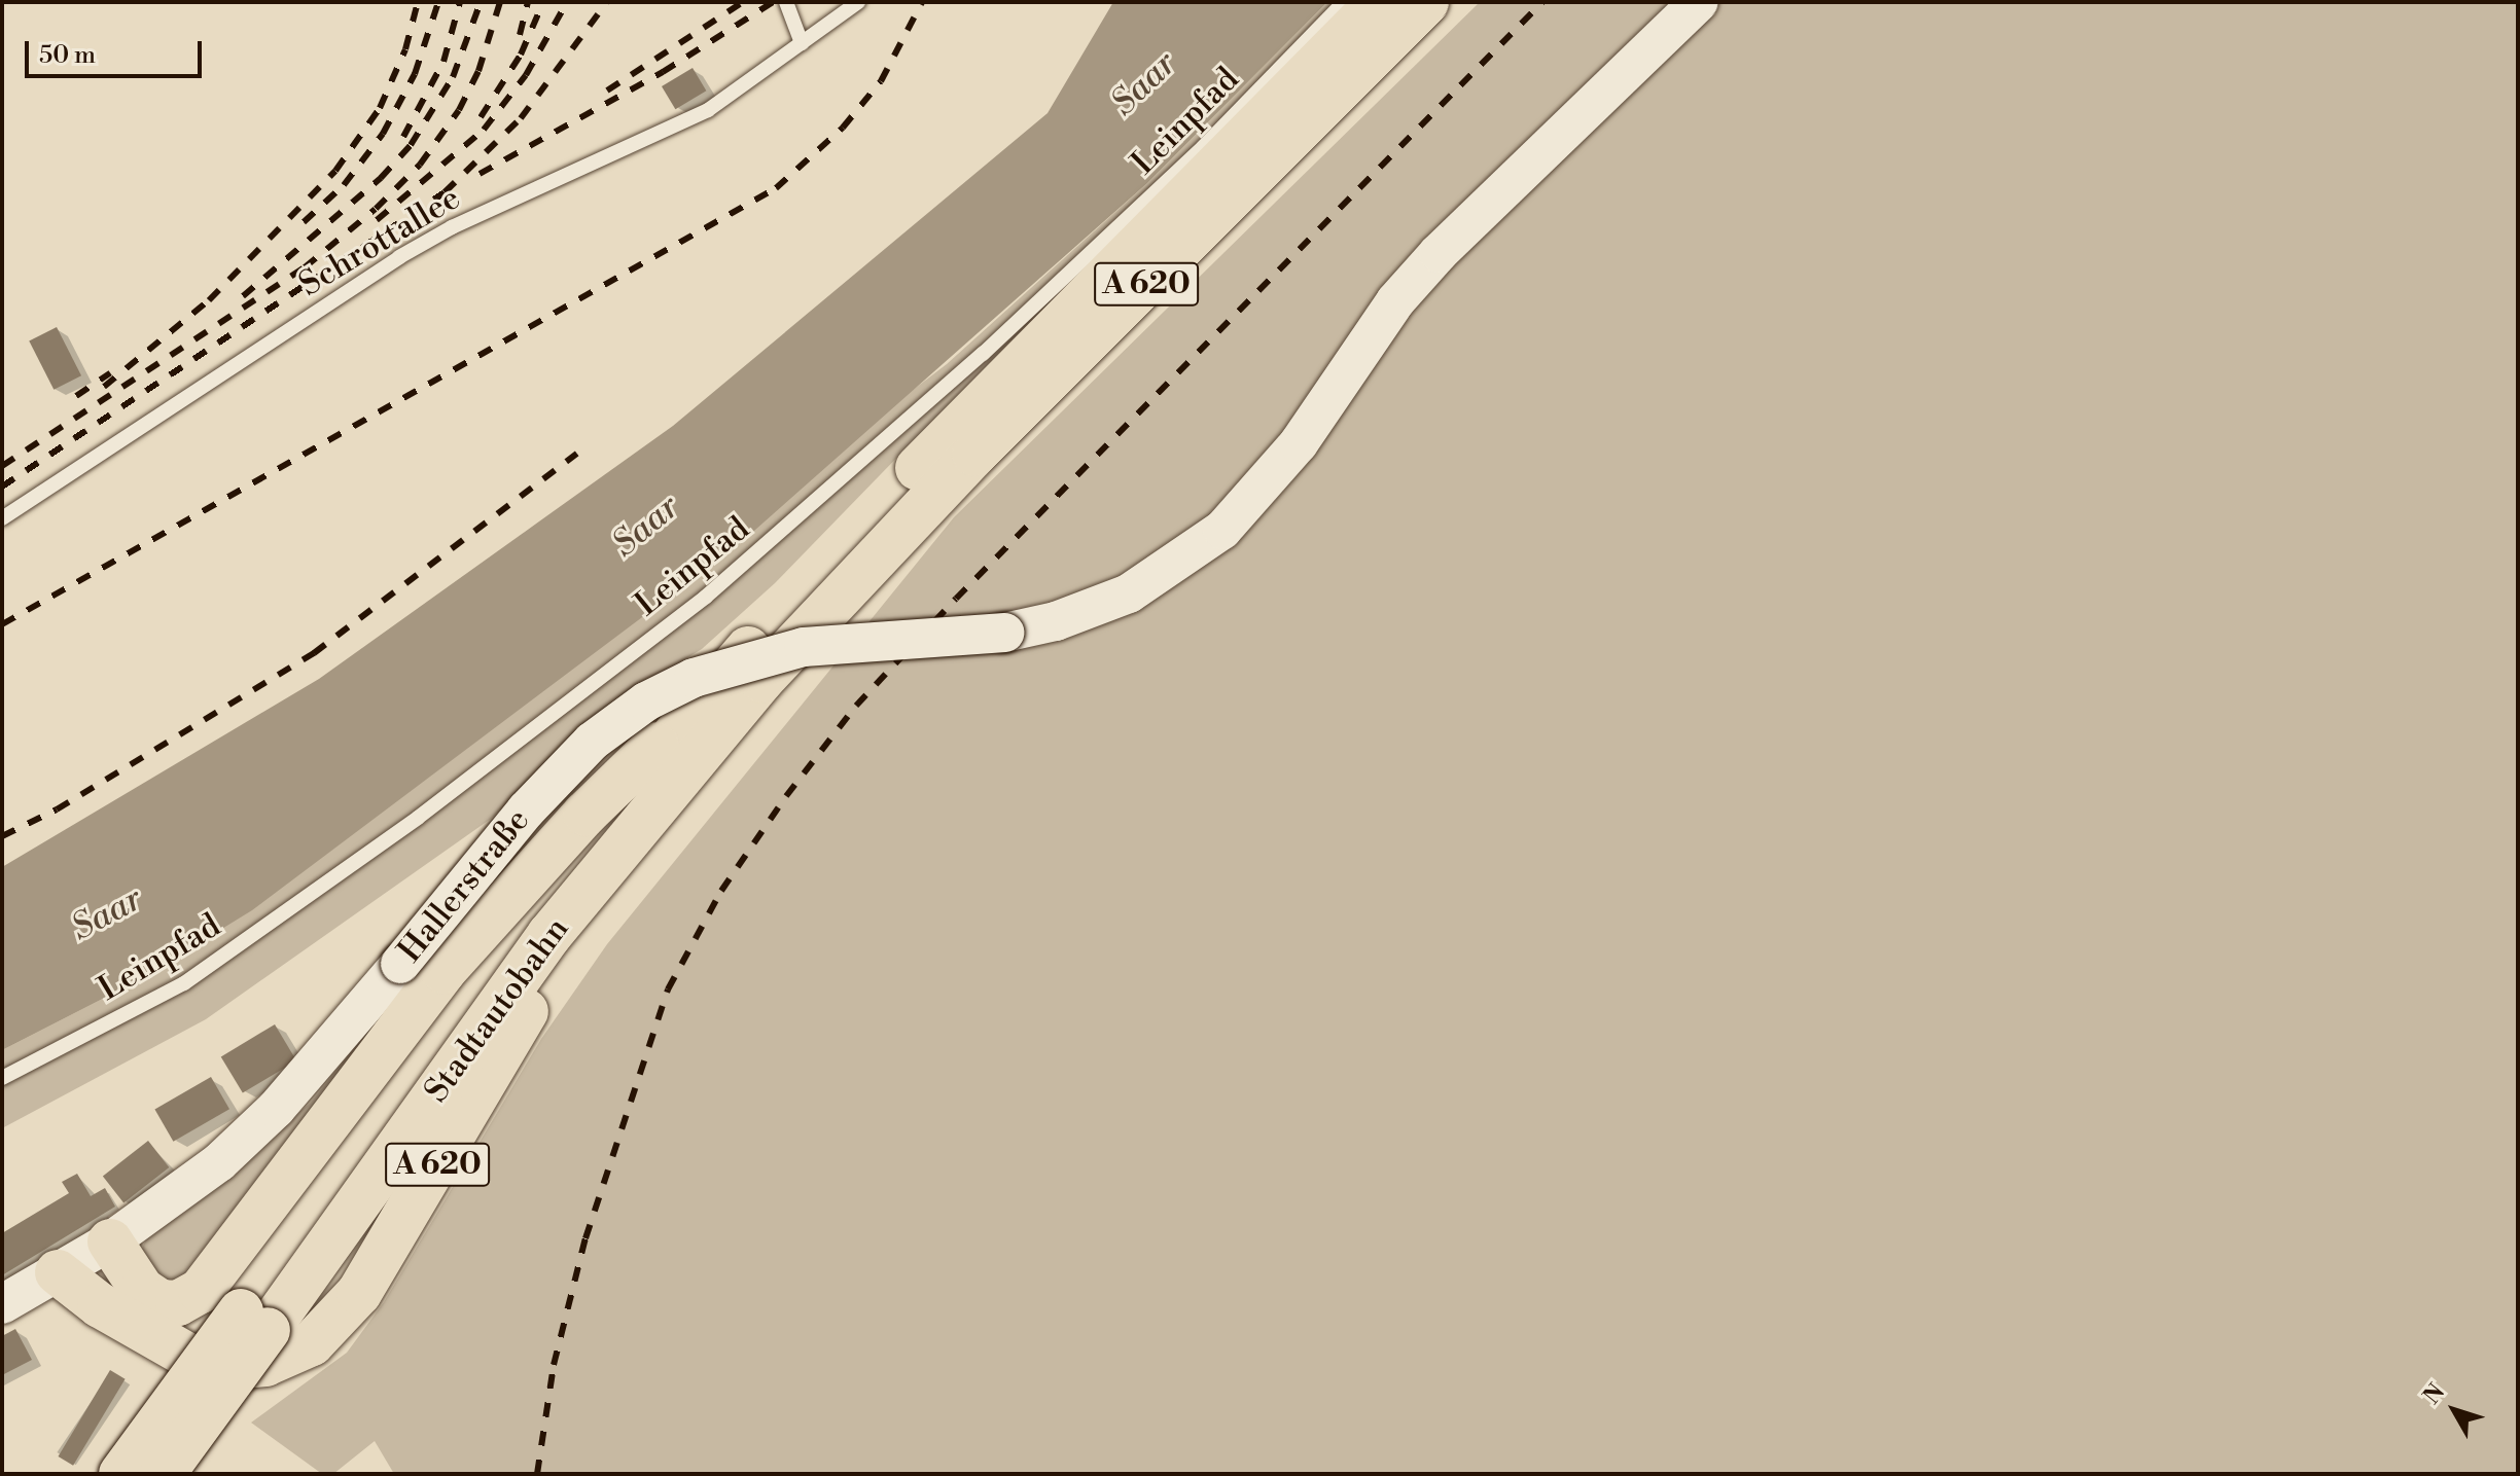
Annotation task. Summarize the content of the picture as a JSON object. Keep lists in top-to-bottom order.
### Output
{
  "streets": {
    "highway": ["A 620", "Stadtautobahn"],
    "street": ["Hallerstraße"],
    "lane": ["Leinpfad", "Schrottallee"]
  },
  "crossings": [
    ["A 620", "Hallerstraße"],
    ["A 620", "Stadtautobahn"]
  ],
  "water": ["Saar"],
  "scale_bar": "50 m",
  "north": "top left"
}
